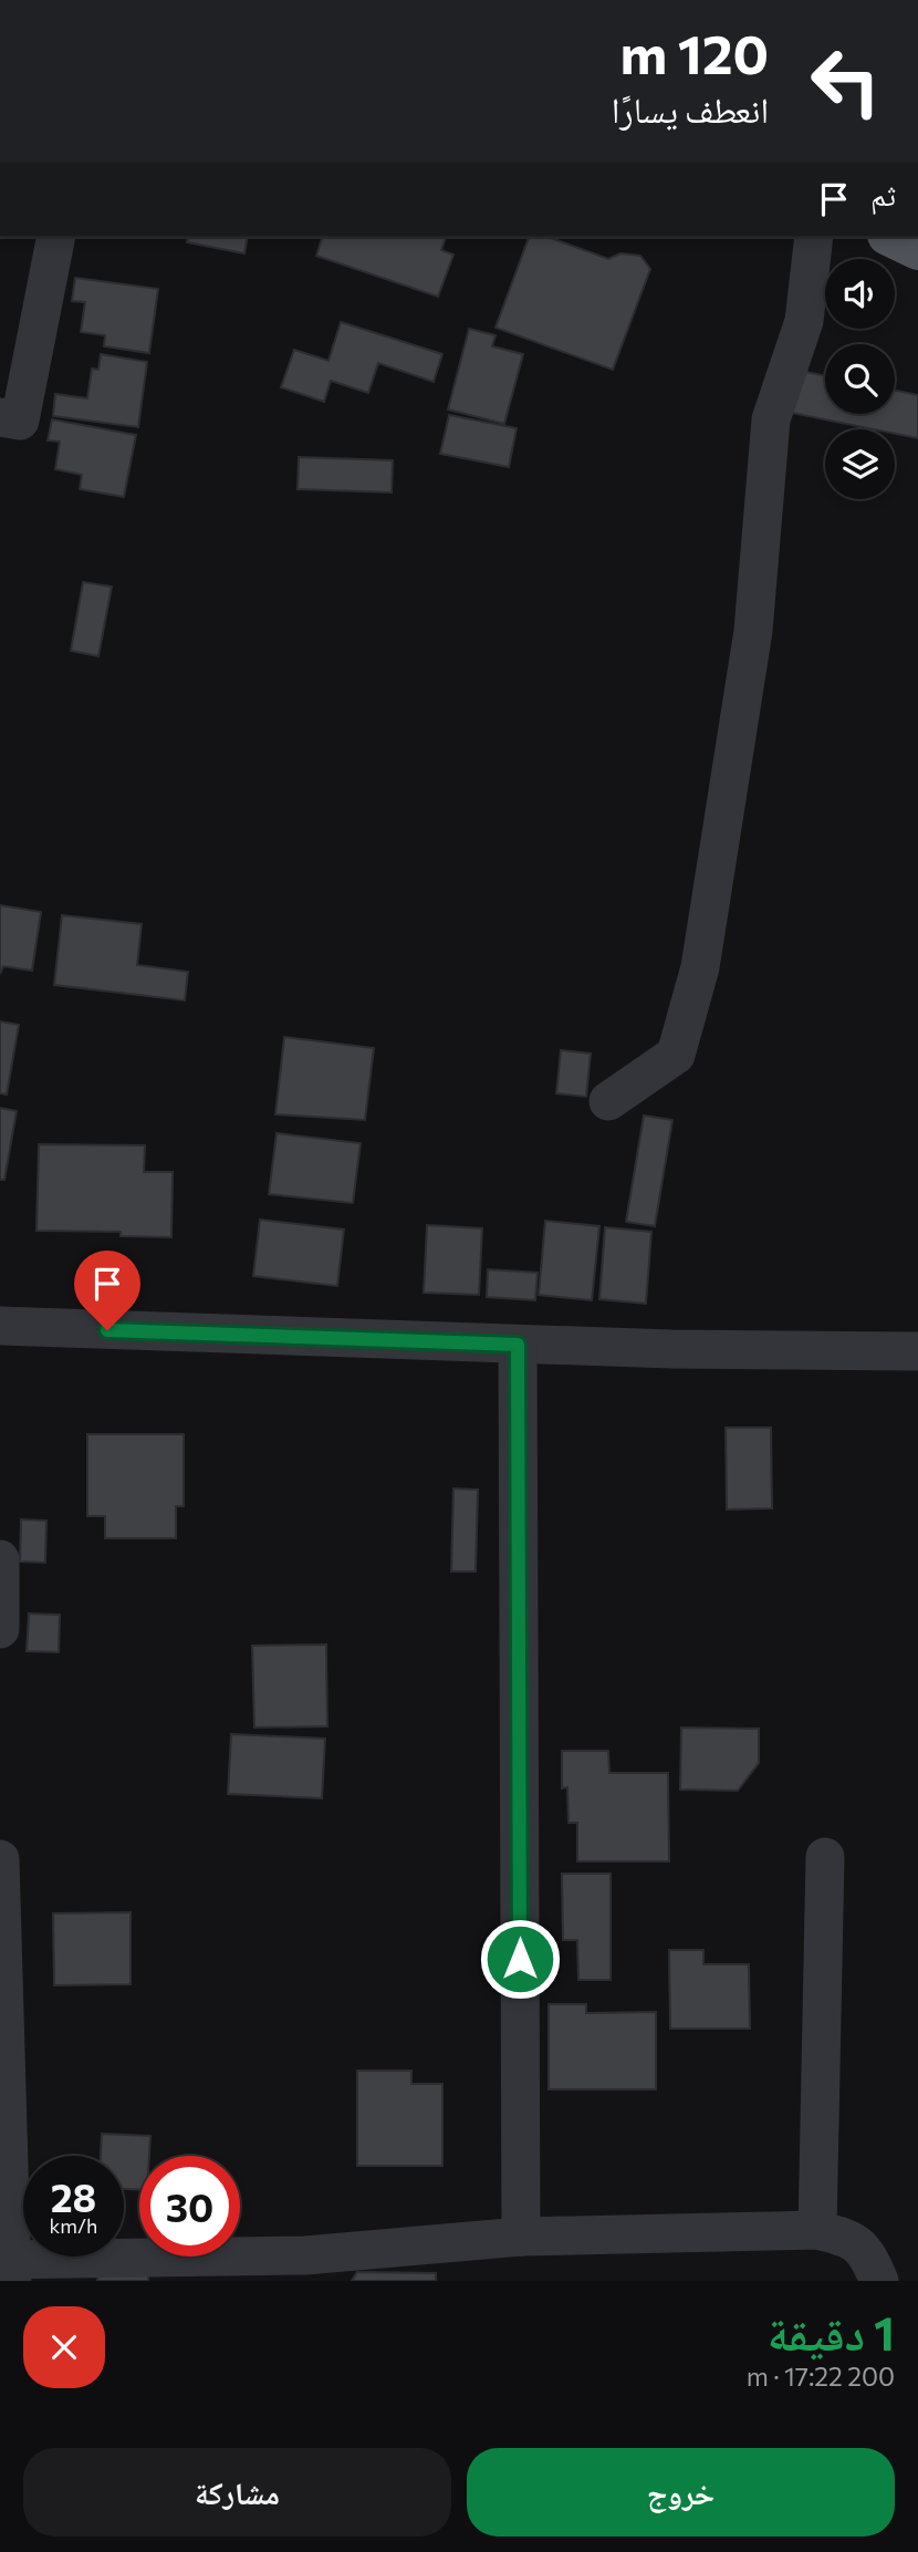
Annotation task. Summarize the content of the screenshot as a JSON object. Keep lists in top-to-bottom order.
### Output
{
  "page": {
    "turn": ["120 m", "انعطف يسارًا"],
    "then": "ثم",
    "speed": "28 km/h",
    "limit": "30",
    "heading": ["1 دقيقة", "200 m · 17:22"],
    "buttons": ["خروج", "مشاركة"]
  }
}
